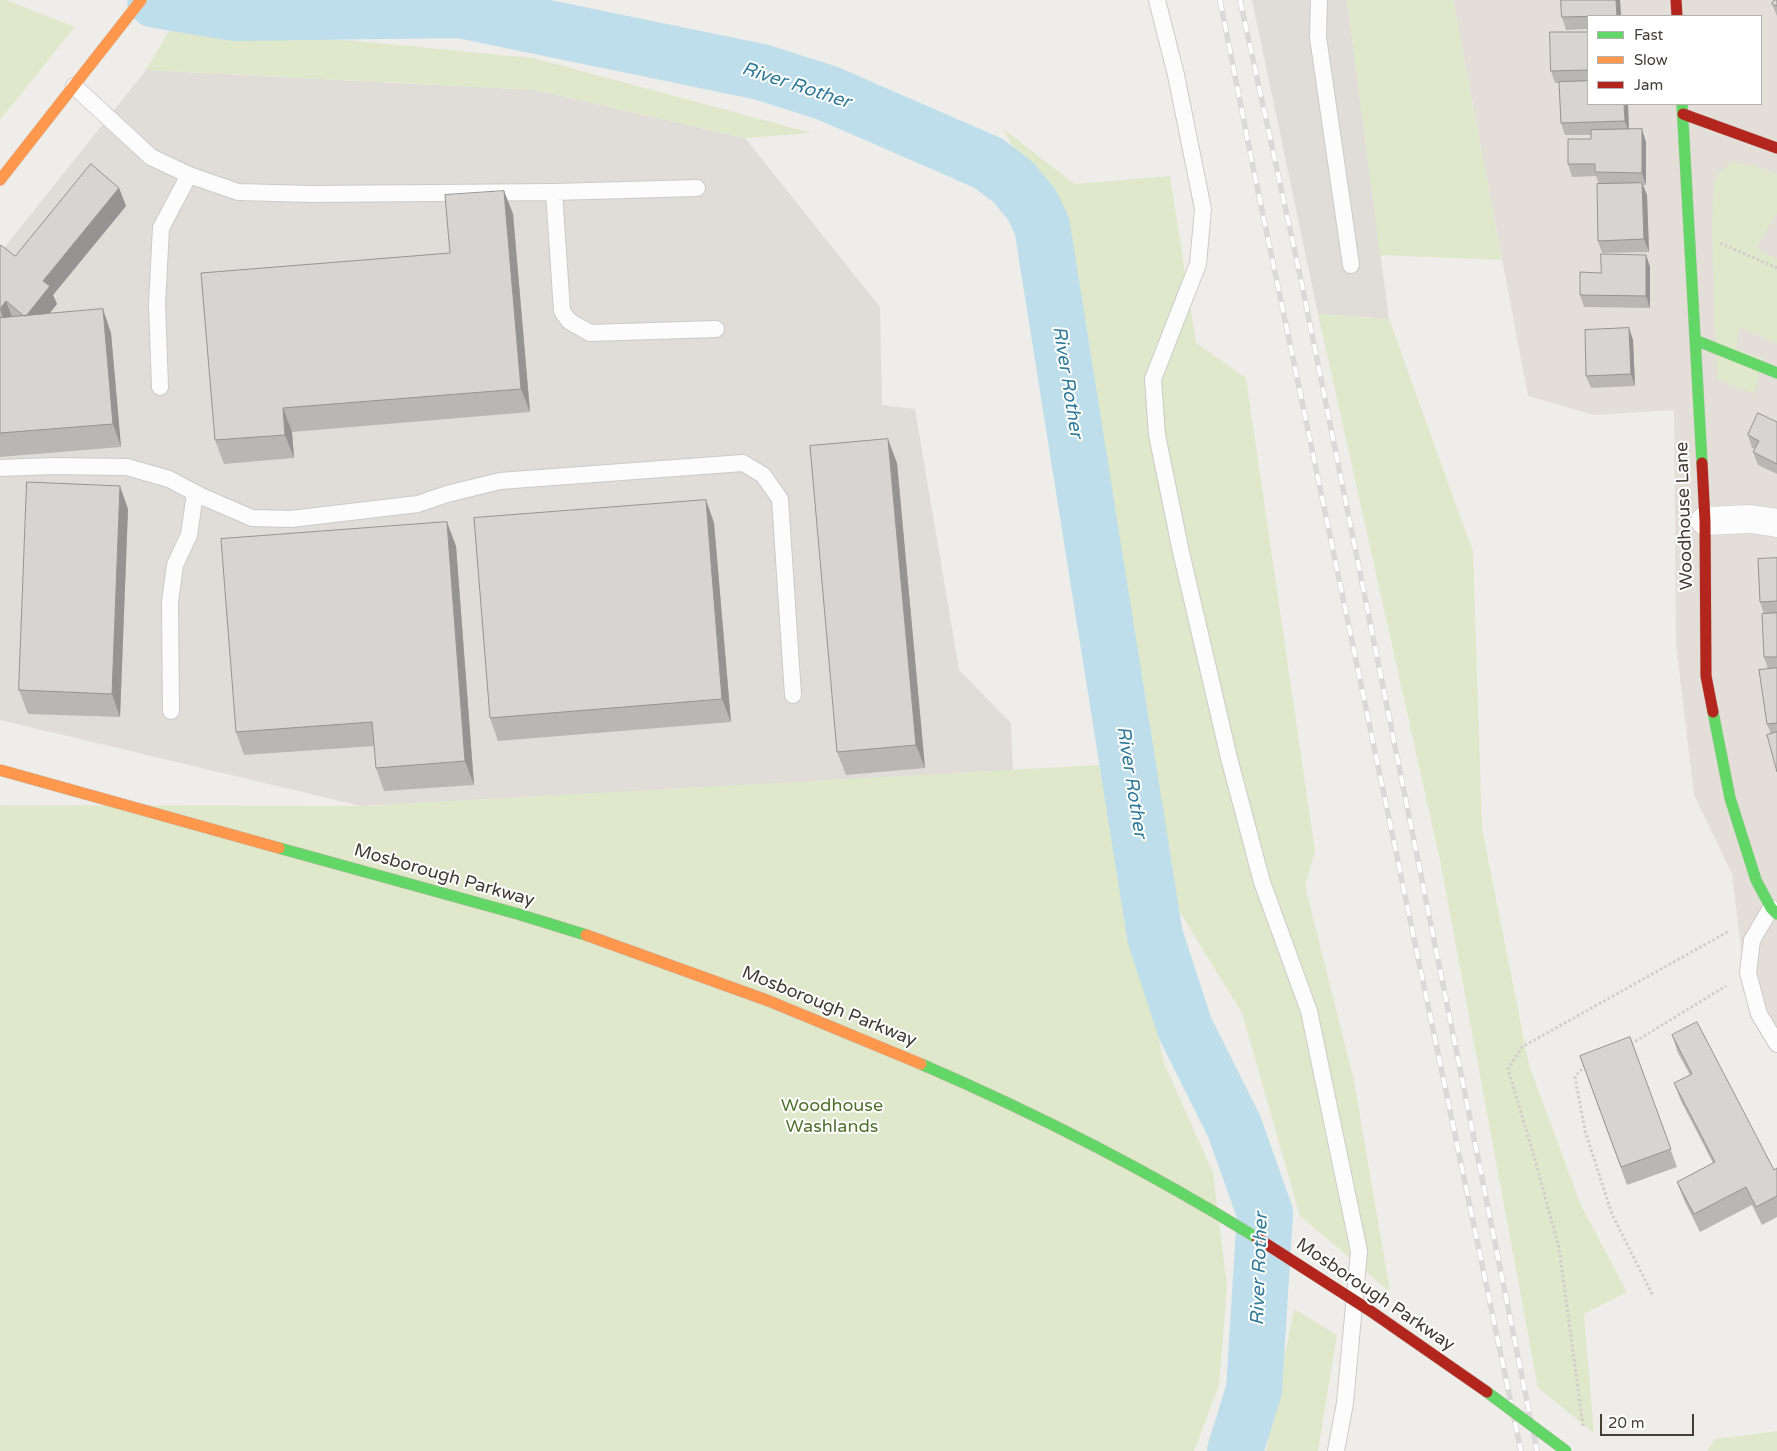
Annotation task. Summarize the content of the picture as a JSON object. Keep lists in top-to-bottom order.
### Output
{
  "streets": {
    "main road": ["Woodhouse Lane", "Mosborough Parkway"]
  },
  "water": ["River Rother"],
  "parks": ["Woodhouse Washlands"],
  "legend": ["Fast", "Slow", "Jam"],
  "scale_bar": "20 m"
}
